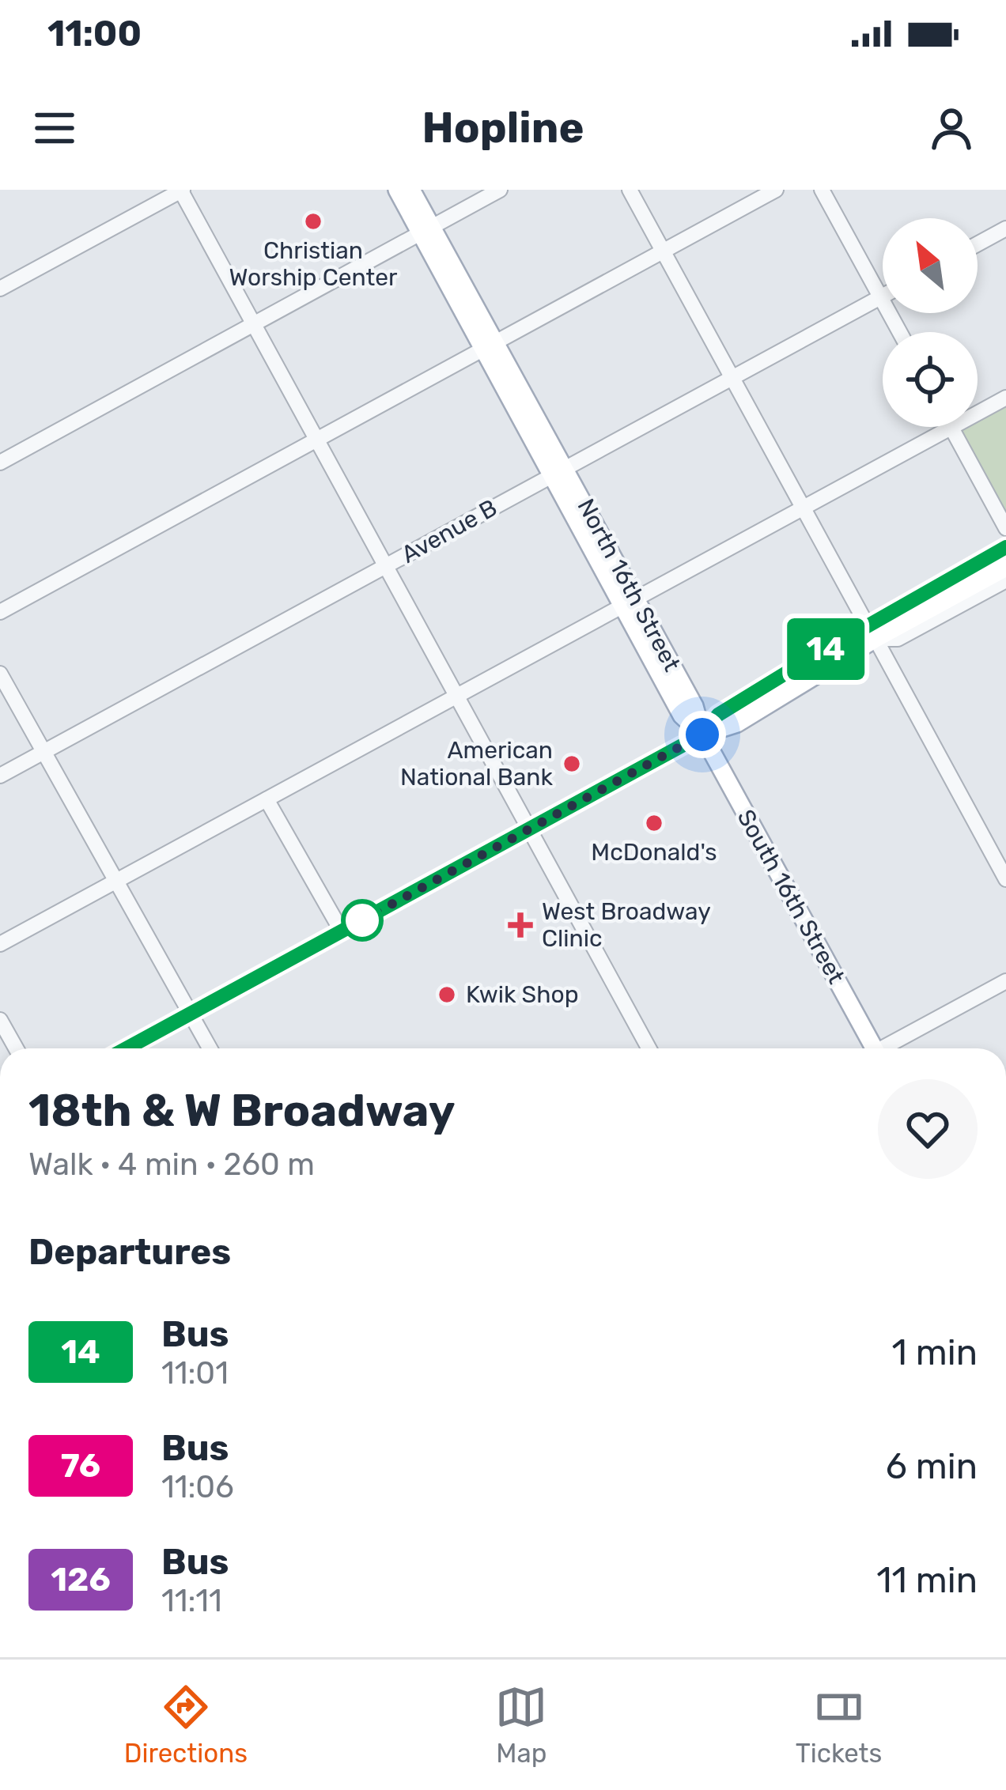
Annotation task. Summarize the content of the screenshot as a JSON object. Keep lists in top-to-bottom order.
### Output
{
  "streets": {
    "main road": ["North 16th Street", "South 16th Street"],
    "street": ["Avenue B"]
  },
  "crossings": [
    ["Avenue B", "North 16th Street"],
    ["North 16th Street", "South 16th Street"]
  ],
  "places": {
    "other": [
      "Christian Worship Center",
      "American National Bank",
      "McDonald's",
      "Kwik Shop"
    ],
    "health": ["West Broadway Clinic"]
  },
  "lines": ["bus line 14"],
  "north": "top left",
  "page": {
    "status": "11:00",
    "header": "Hopline",
    "on_map": "14",
    "heading": [
      ["18th & W Broadway", "Walk · 4 min · 260 m"],
      "Departures"
    ],
    "list": [
      {
        "mark": "14",
        "name": "Bus",
        "note": "11:01",
        "value": "1 min"
      },
      {
        "mark": "76",
        "name": "Bus",
        "note": "11:06",
        "value": "6 min"
      },
      {
        "mark": "126",
        "name": "Bus",
        "note": "11:11",
        "value": "11 min"
      }
    ],
    "tabs": ["Directions", "Map", "Tickets"]
  }
}
